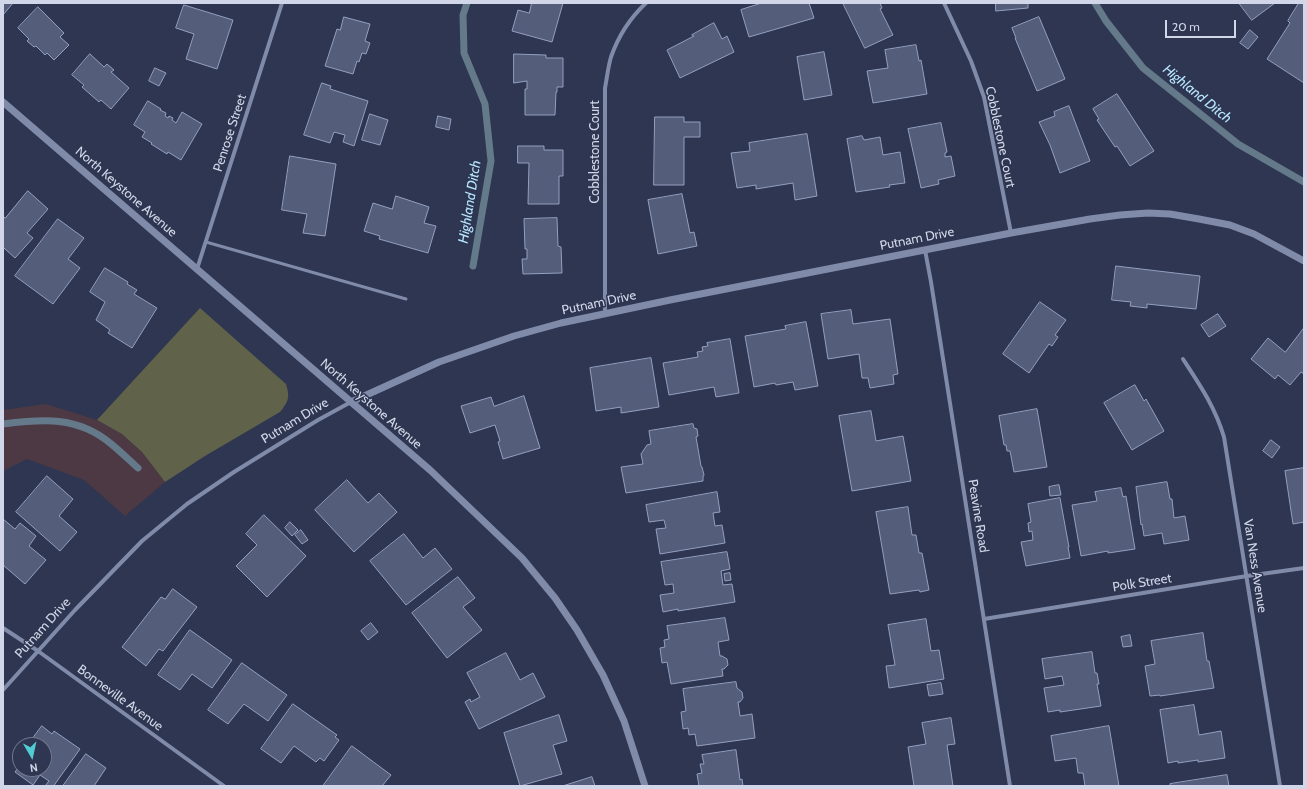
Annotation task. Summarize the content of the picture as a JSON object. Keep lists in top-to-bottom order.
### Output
{
  "streets": {
    "street": [
      "Penrose Street",
      "Cobblestone Court",
      "North Keystone Avenue",
      "Putnam Drive",
      "Peavine Road",
      "Van Ness Avenue",
      "Polk Street",
      "Bonneville Avenue"
    ]
  },
  "crossings": [
    ["Penrose Street", "North Keystone Avenue"],
    ["Cobblestone Court", "Putnam Drive"],
    ["North Keystone Avenue", "Putnam Drive"],
    ["Putnam Drive", "Peavine Road"],
    ["Putnam Drive", "Bonneville Avenue"],
    ["Peavine Road", "Polk Street"],
    ["Van Ness Avenue", "Polk Street"]
  ],
  "water": ["Highland Ditch"],
  "scale_bar": "20 m",
  "north": "bottom"
}
